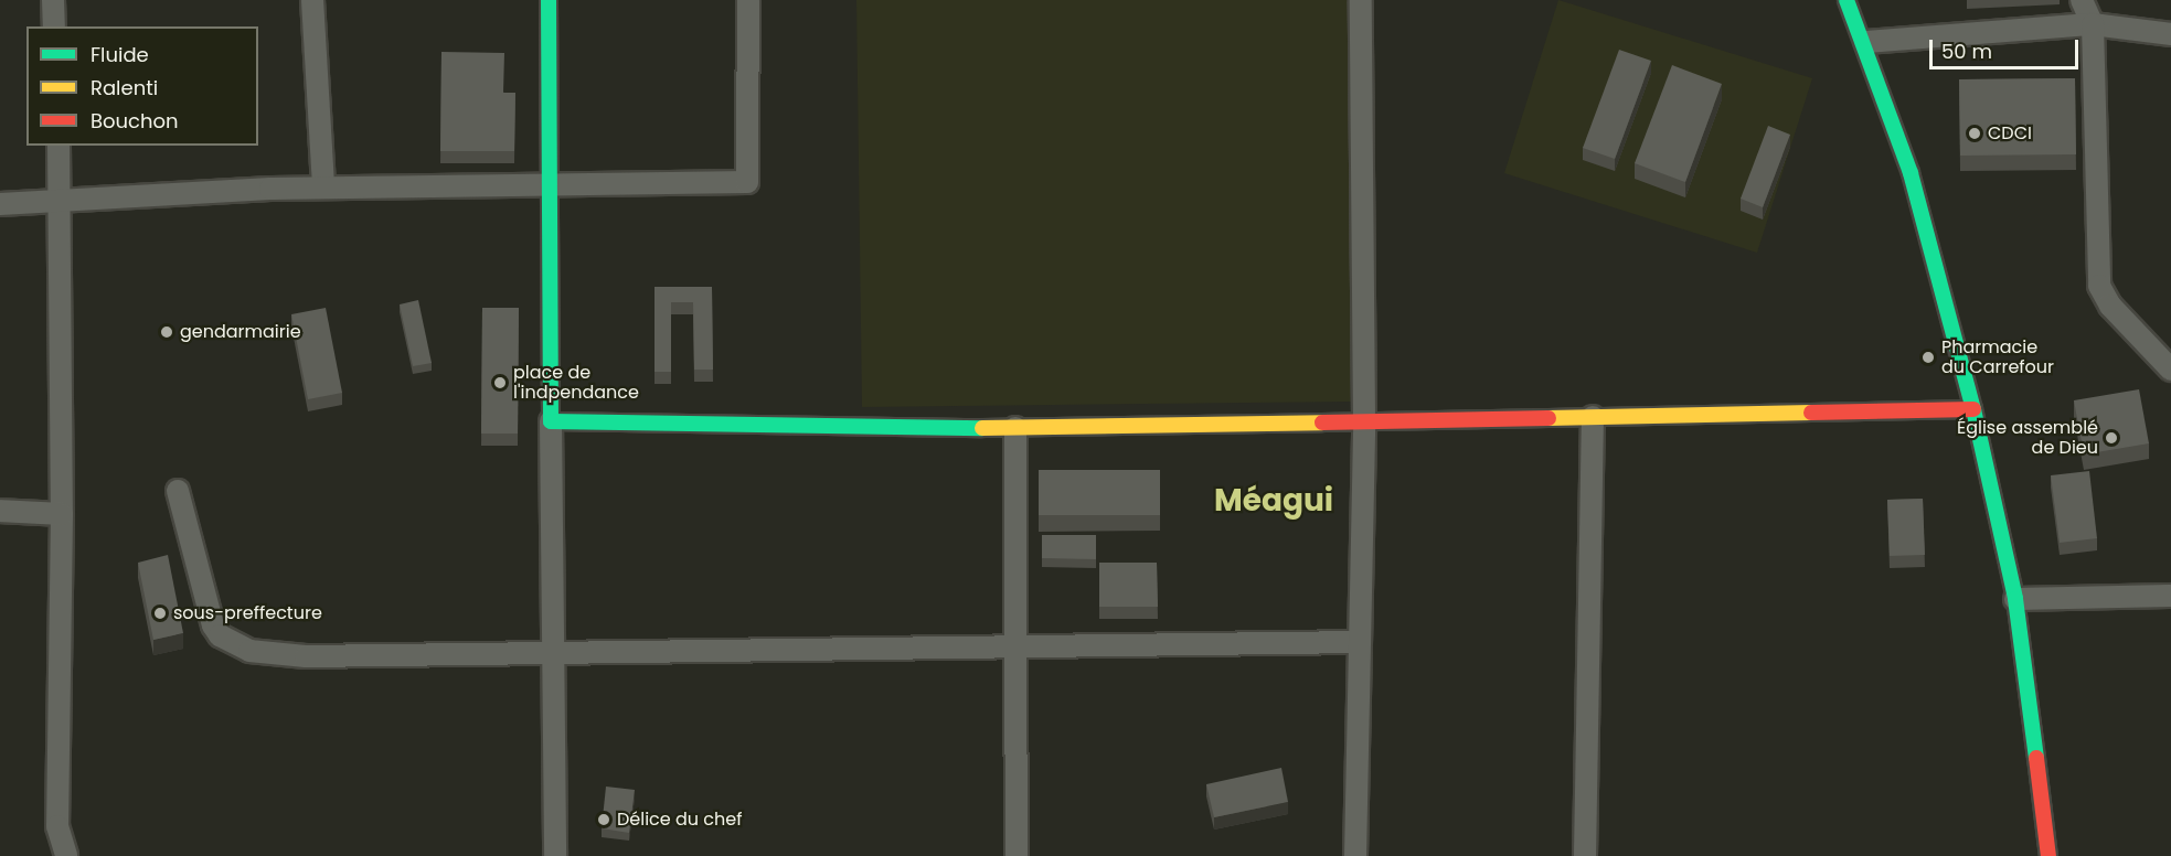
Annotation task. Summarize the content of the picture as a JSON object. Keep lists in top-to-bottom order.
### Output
{
  "districts": ["Méagui"],
  "places": [
    "CDCI",
    "gendarmairie",
    "Pharmacie du Carrefour",
    "place de l'indpendance",
    "Église assemblé de Dieu",
    "sous-preffecture",
    "Délice du chef"
  ],
  "legend": ["Fluide", "Ralenti", "Bouchon"],
  "scale_bar": "50 m"
}
